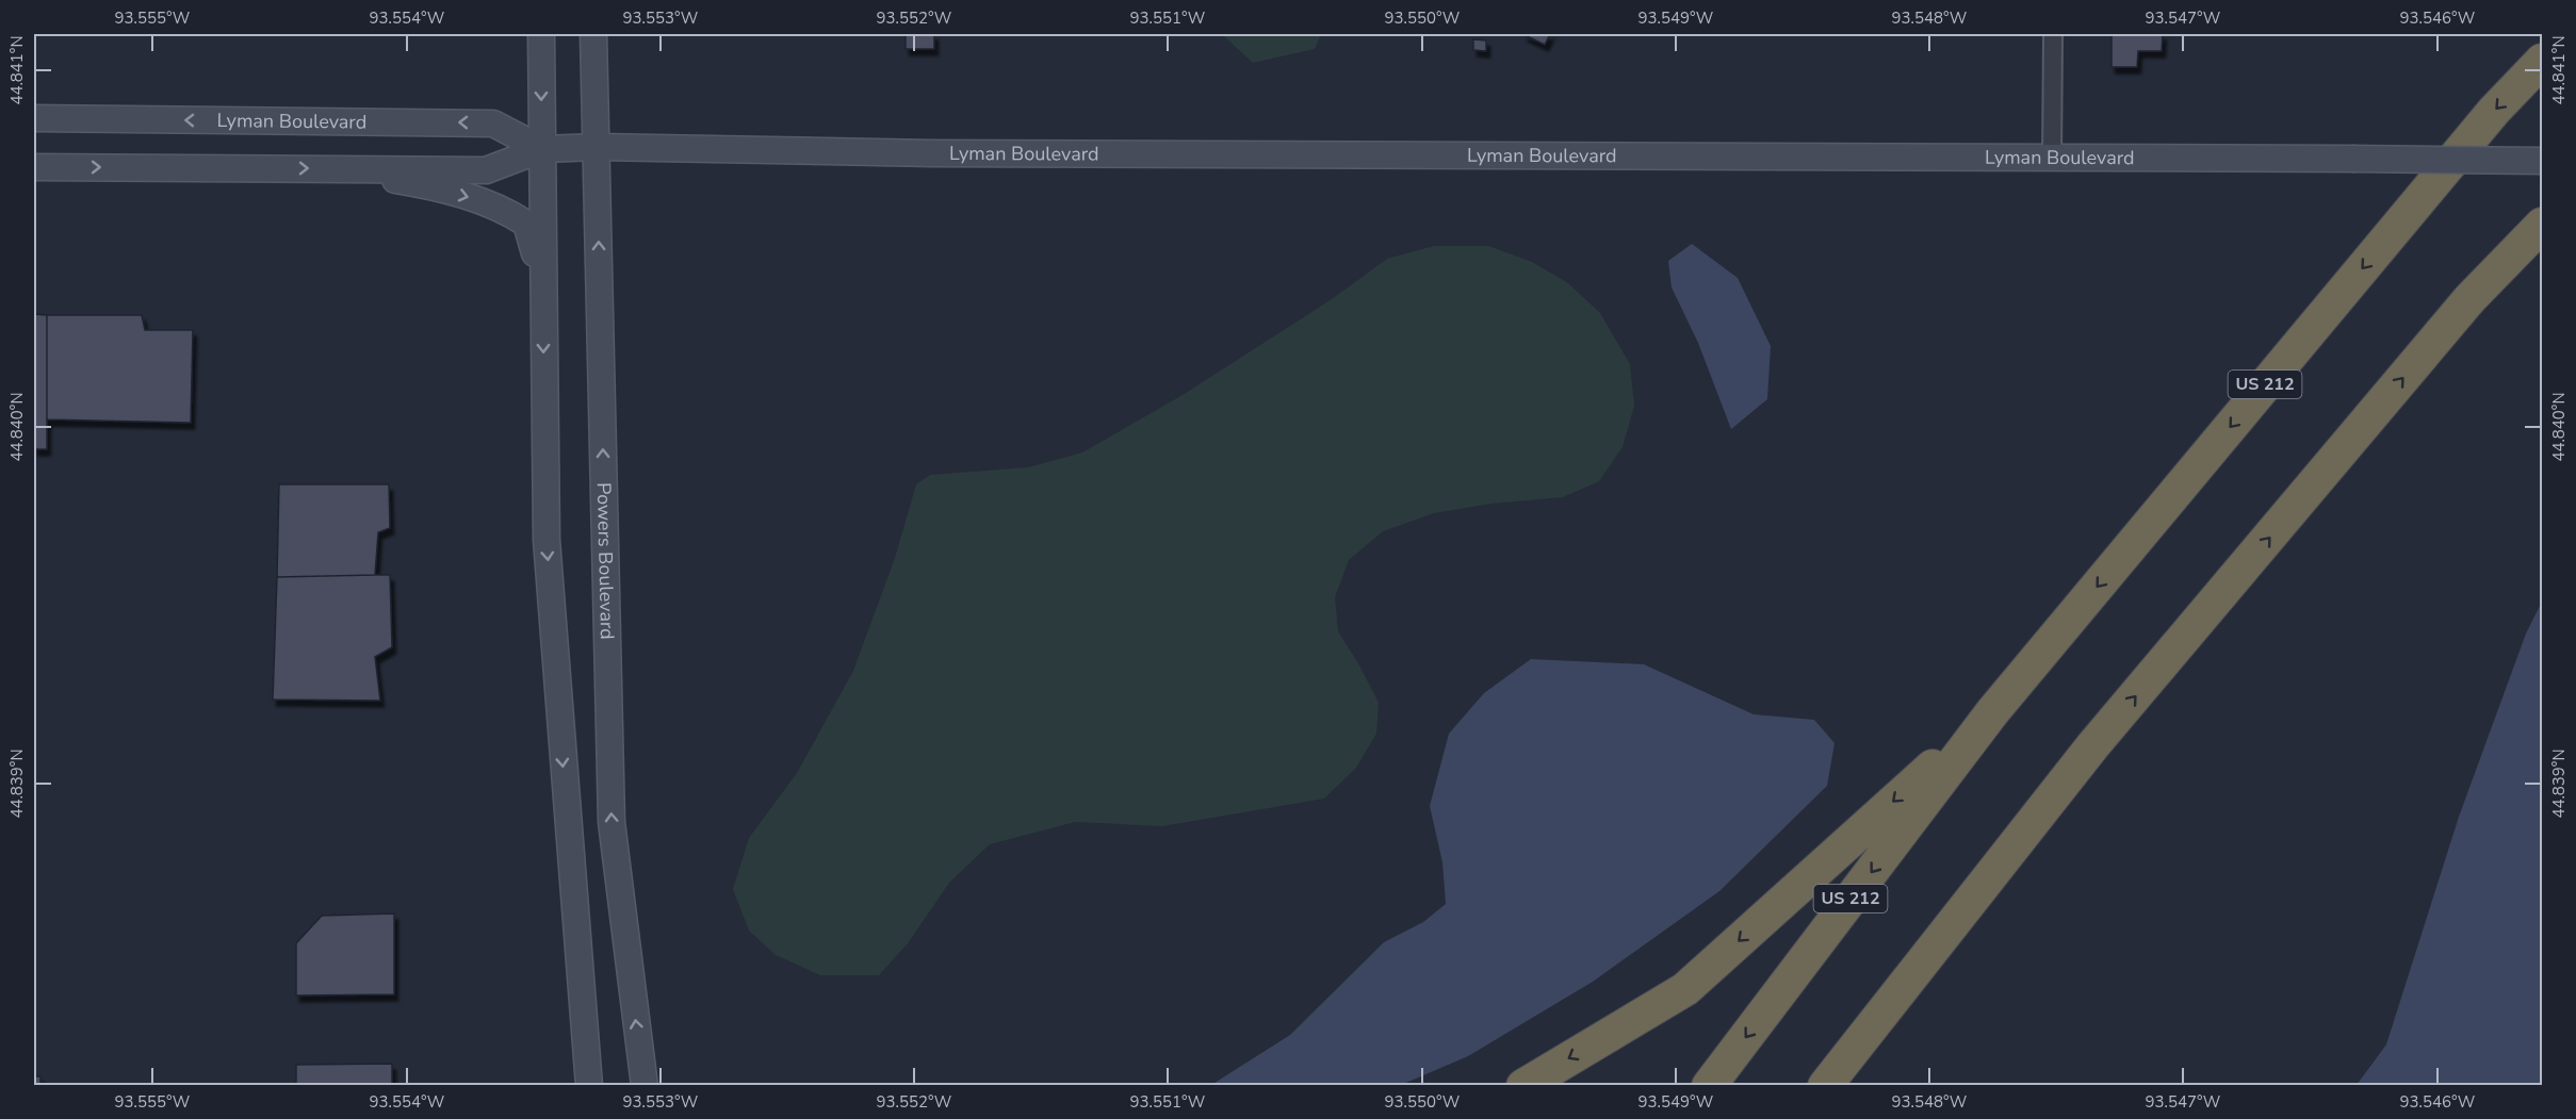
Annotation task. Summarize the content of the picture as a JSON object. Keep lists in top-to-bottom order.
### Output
{
  "streets": {
    "highway": ["US 212"],
    "main road": ["Lyman Boulevard", "Powers Boulevard"]
  },
  "crossings": [
    ["Lyman Boulevard", "Powers Boulevard"]
  ],
  "coordinates": [
    "93.555°W",
    "93.554°W",
    "93.553°W",
    "93.552°W",
    "93.551°W",
    "93.550°W",
    "93.549°W",
    "93.548°W",
    "93.547°W",
    "93.546°W",
    "44.841°N",
    "44.840°N",
    "44.839°N"
  ]
}
